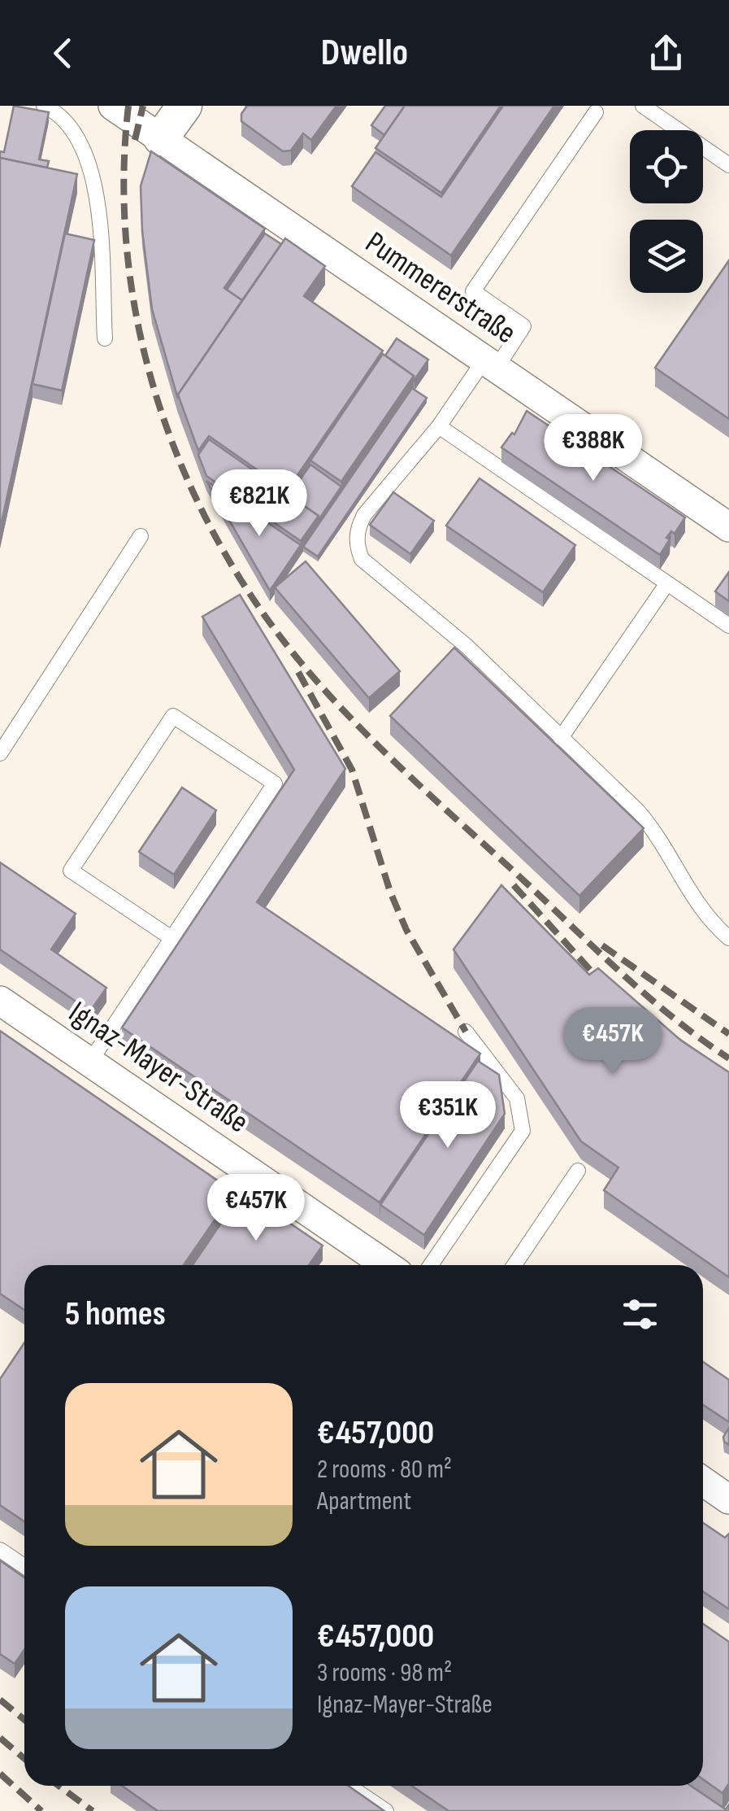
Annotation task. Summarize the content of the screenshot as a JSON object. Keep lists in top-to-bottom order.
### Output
{
  "streets": {
    "street": ["Pummererstraße", "Ignaz-Mayer-Straße"]
  },
  "page": {
    "header": "Dwello",
    "price": [
      "€388K",
      "€821K",
      "€457K",
      "€351K",
      "€457K"
    ],
    "heading": "5 homes",
    "list": [
      {
        "name": "€457,000",
        "note": "2 rooms · 80 m² · Apartment"
      },
      {
        "name": "€457,000",
        "note": "3 rooms · 98 m² · Ignaz-Mayer-Straße"
      }
    ]
  }
}
